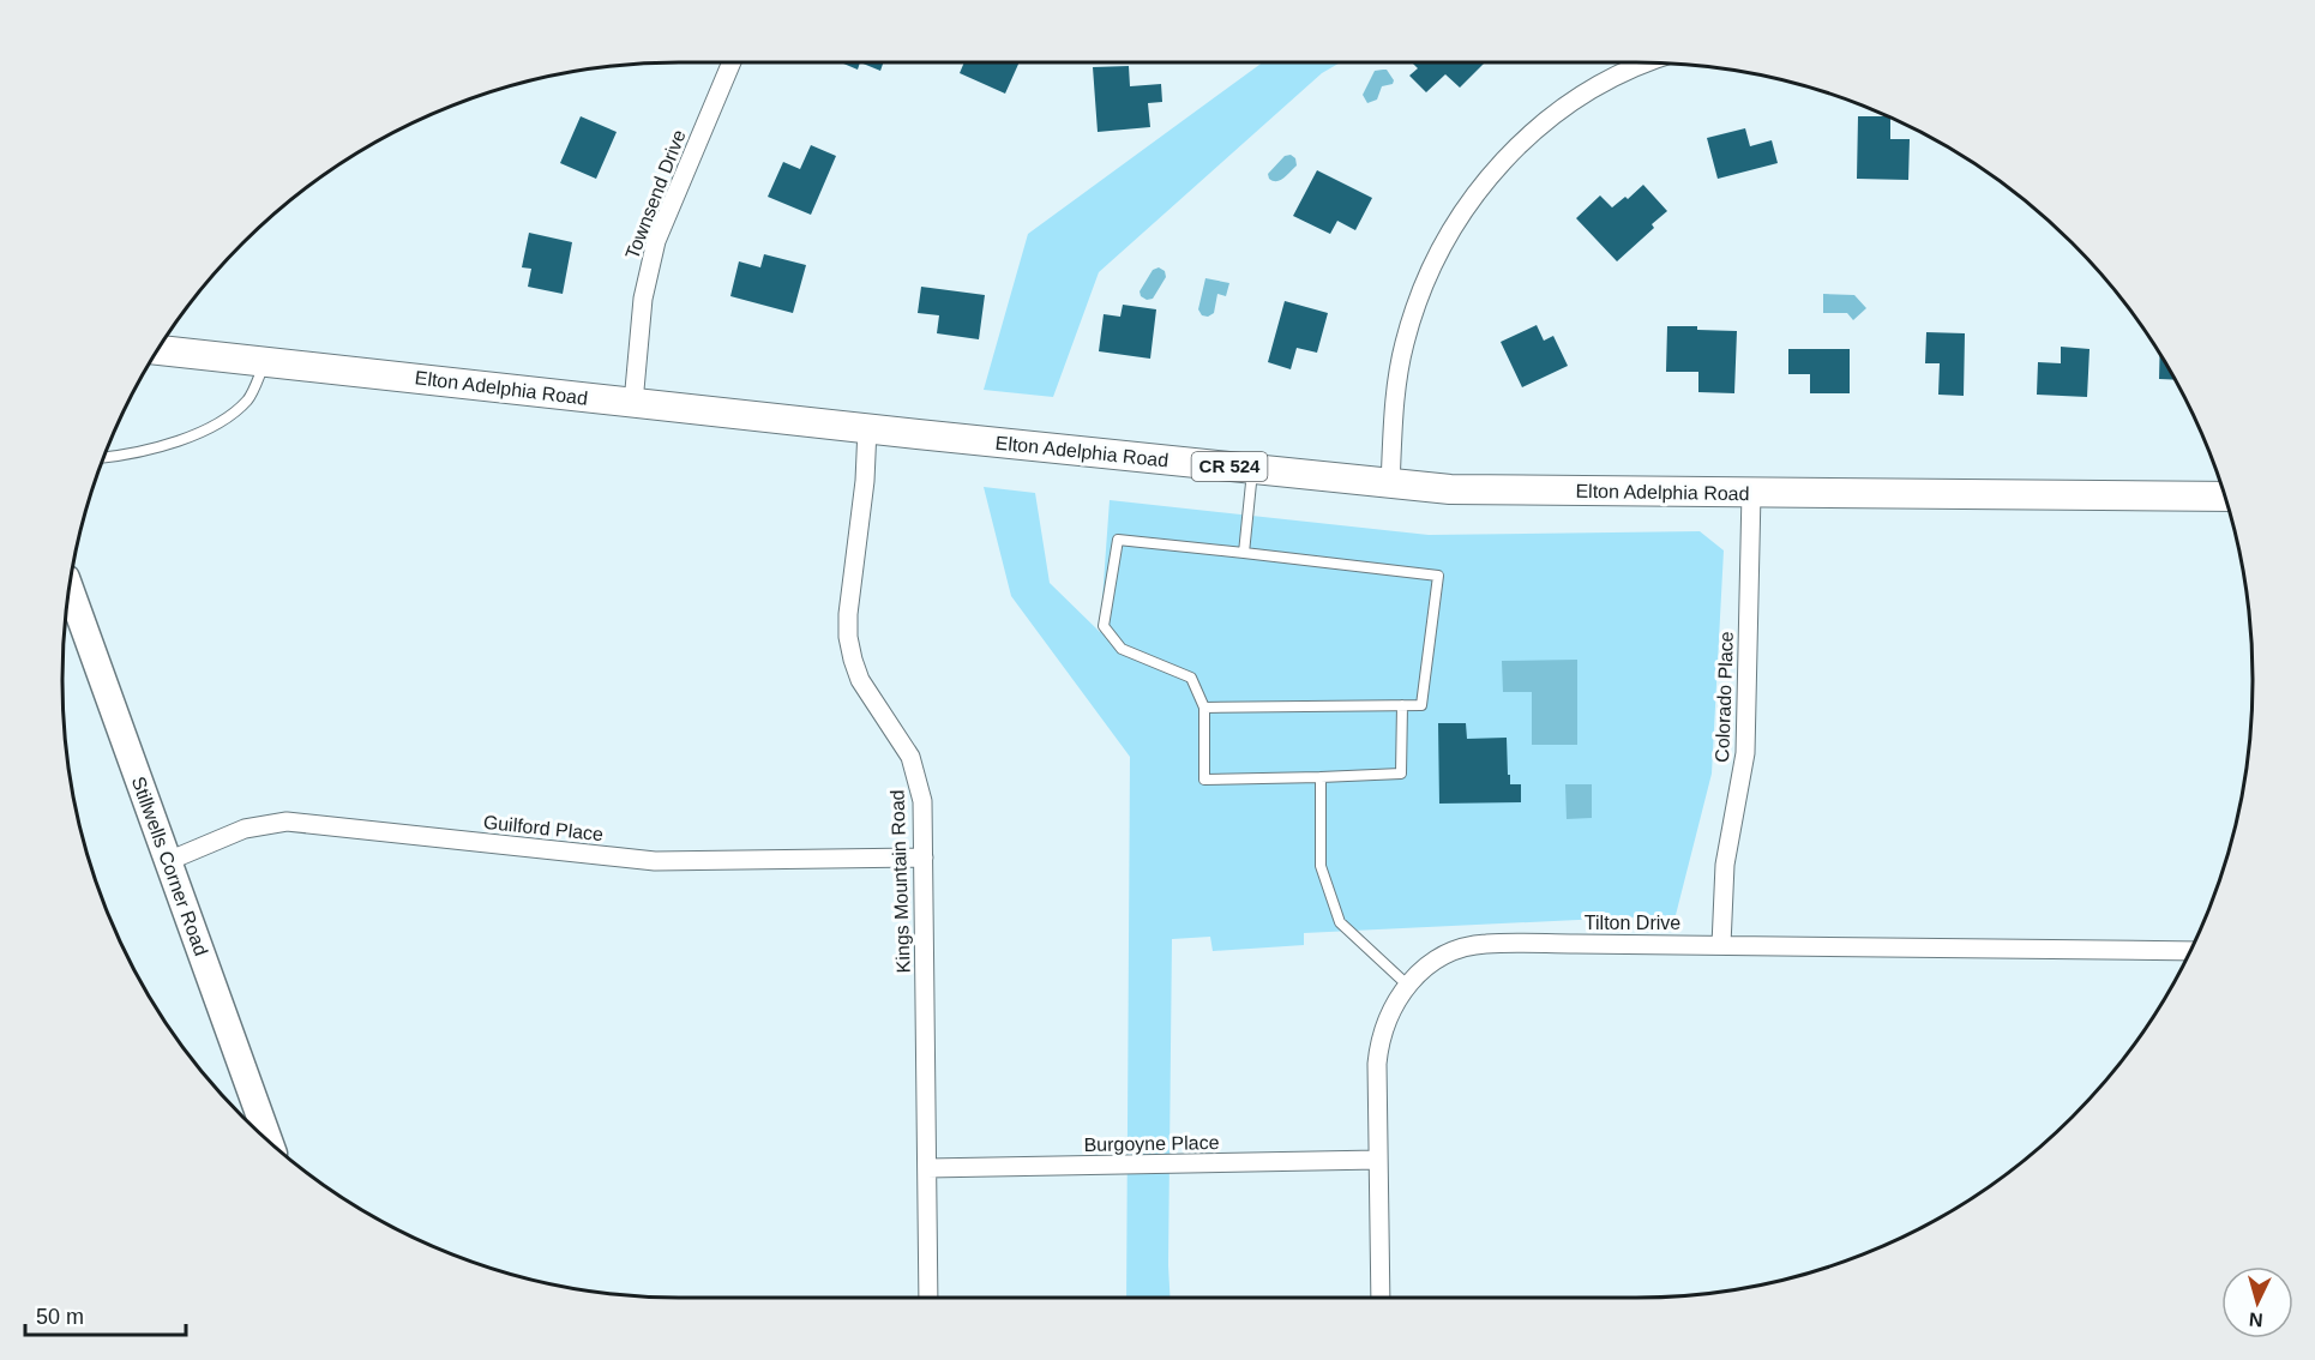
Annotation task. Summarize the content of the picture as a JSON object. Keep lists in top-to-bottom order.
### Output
{
  "streets": {
    "main road": ["Elton Adelphia Road", "CR 524"],
    "street": [
      "Townsend Drive",
      "Colorado Place",
      "Guilford Place",
      "Stillwells Corner Road",
      "Kings Mountain Road",
      "Tilton Drive",
      "Burgoyne Place"
    ]
  },
  "crossings": [
    ["Townsend Drive", "Elton Adelphia Road"],
    ["Elton Adelphia Road", "Colorado Place"],
    ["Elton Adelphia Road", "Kings Mountain Road"],
    ["Colorado Place", "Tilton Drive"],
    ["Guilford Place", "Stillwells Corner Road"],
    ["Guilford Place", "Kings Mountain Road"],
    ["Kings Mountain Road", "Burgoyne Place"],
    ["Tilton Drive", "Burgoyne Place"]
  ],
  "scale_bar": "50 m",
  "north": "bottom"
}
